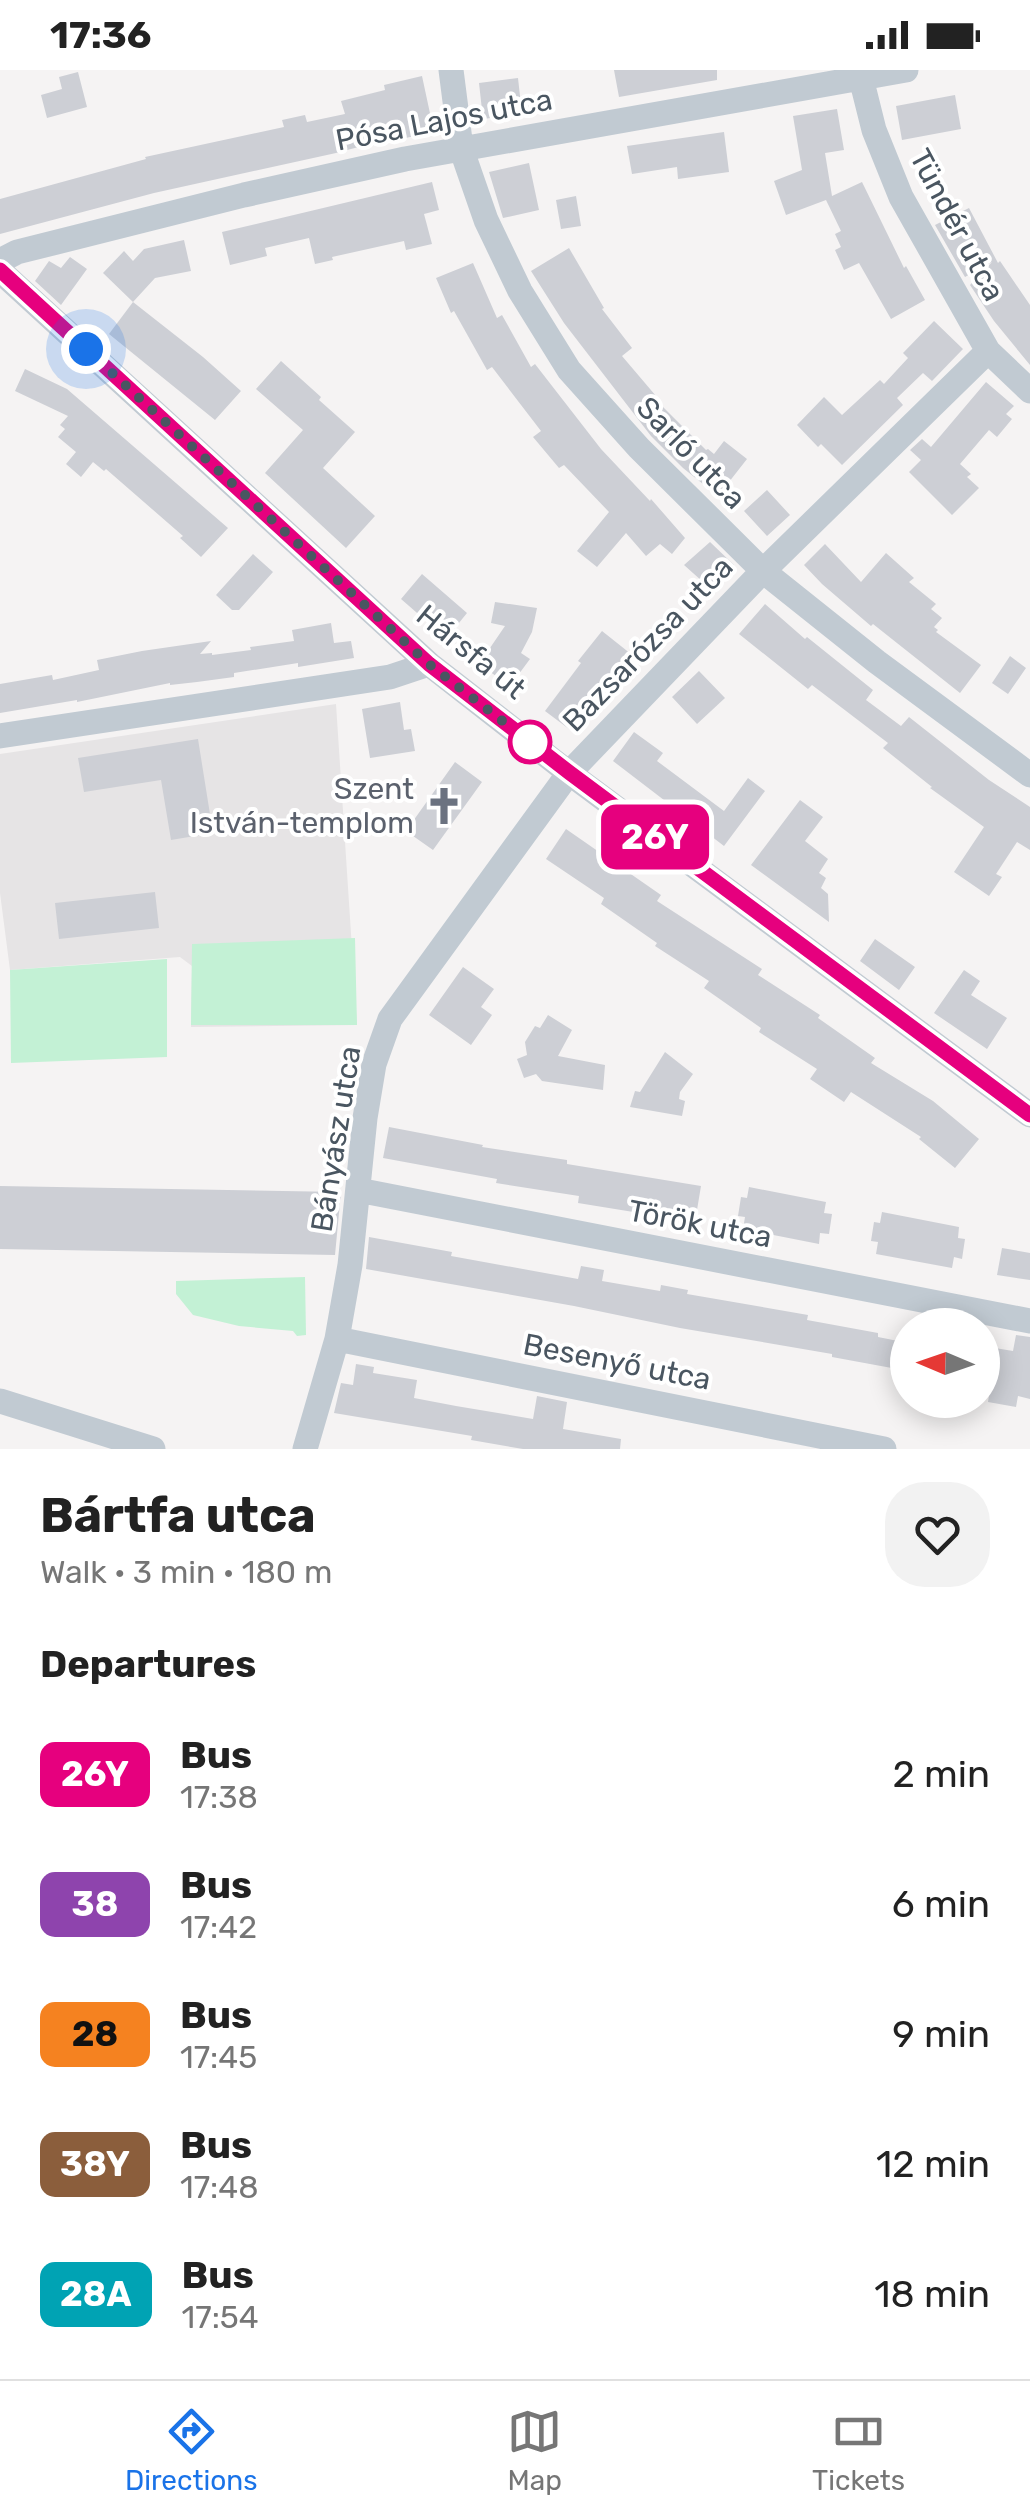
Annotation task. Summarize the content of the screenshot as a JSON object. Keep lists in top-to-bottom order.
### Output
{
  "streets": {
    "street": [
      "Pósa Lajos utca",
      "Tündér utca",
      "Sarló utca",
      "Bazsarózsa utca",
      "Hársfa út",
      "Bányász utca",
      "Török utca",
      "Besenyő utca"
    ]
  },
  "crossings": [
    ["Pósa Lajos utca", "Tündér utca"],
    ["Pósa Lajos utca", "Sarló utca"],
    ["Tündér utca", "Bazsarózsa utca"],
    ["Sarló utca", "Bazsarózsa utca"],
    ["Bazsarózsa utca", "Hársfa út"],
    ["Bazsarózsa utca", "Bányász utca"],
    ["Hársfa út", "Bányász utca"],
    ["Bányász utca", "Török utca"],
    ["Bányász utca", "Besenyő utca"]
  ],
  "places": {
    "church": ["Szent István-templom"]
  },
  "lines": ["bus line 26Y"],
  "north": "left",
  "page": {
    "status": "17:36",
    "on_map": "26Y",
    "heading": [
      ["Bártfa utca", "Walk · 3 min · 180 m"],
      "Departures"
    ],
    "list": [
      {
        "mark": "26Y",
        "name": "Bus",
        "note": "17:38",
        "value": "2 min"
      },
      {
        "mark": "38",
        "name": "Bus",
        "note": "17:42",
        "value": "6 min"
      },
      {
        "mark": "28",
        "name": "Bus",
        "note": "17:45",
        "value": "9 min"
      },
      {
        "mark": "38Y",
        "name": "Bus",
        "note": "17:48",
        "value": "12 min"
      },
      {
        "mark": "28A",
        "name": "Bus",
        "note": "17:54",
        "value": "18 min"
      }
    ],
    "tabs": ["Directions", "Map", "Tickets"]
  }
}
